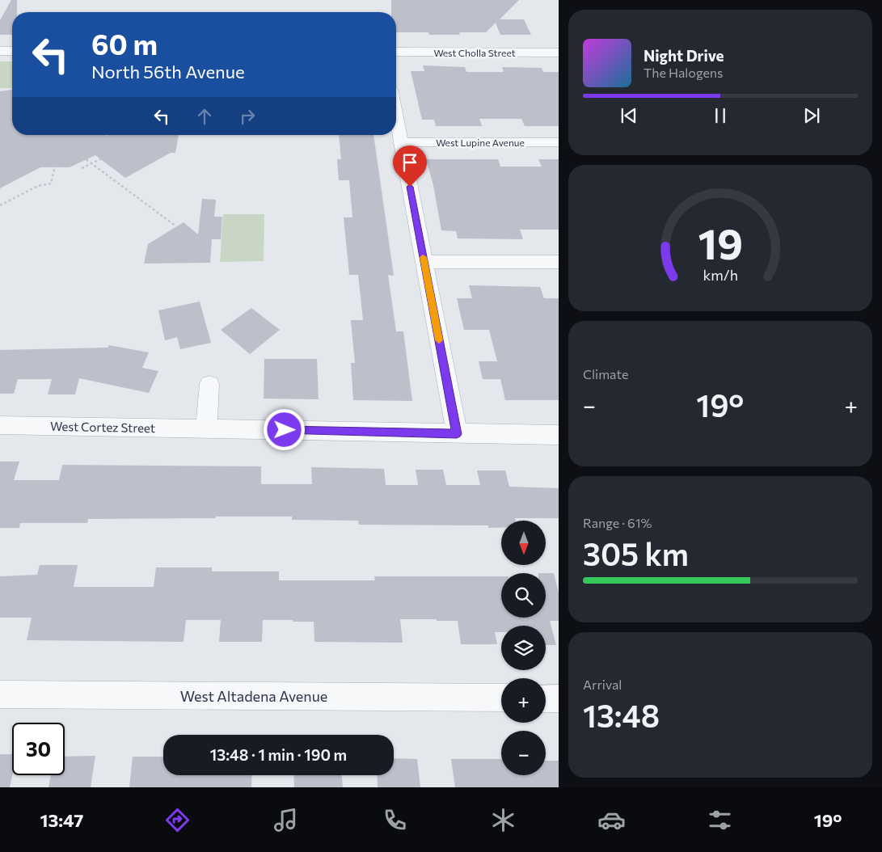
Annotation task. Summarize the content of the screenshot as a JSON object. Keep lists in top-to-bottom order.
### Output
{
  "streets": {
    "street": [
      "West Cholla Street",
      "West Lupine Avenue",
      "West Cortez Street",
      "West Altadena Avenue"
    ]
  },
  "north": "bottom",
  "page": {
    "turn": ["60 m", "North 56th Avenue"],
    "song": ["Night Drive", "The Halogens"],
    "tile": [
      "Climate",
      ["Range · 61%", "305 km"],
      ["Arrival", "13:48"]
    ],
    "heat": ["−", "19°", "+"],
    "map_buttons": ["+", "−"],
    "limit": "30",
    "trip": "13:48 · 1 min · 190 m",
    "tabs": ["13:47", "19°"],
    "gauge": ["19", "km/h"]
  }
}
